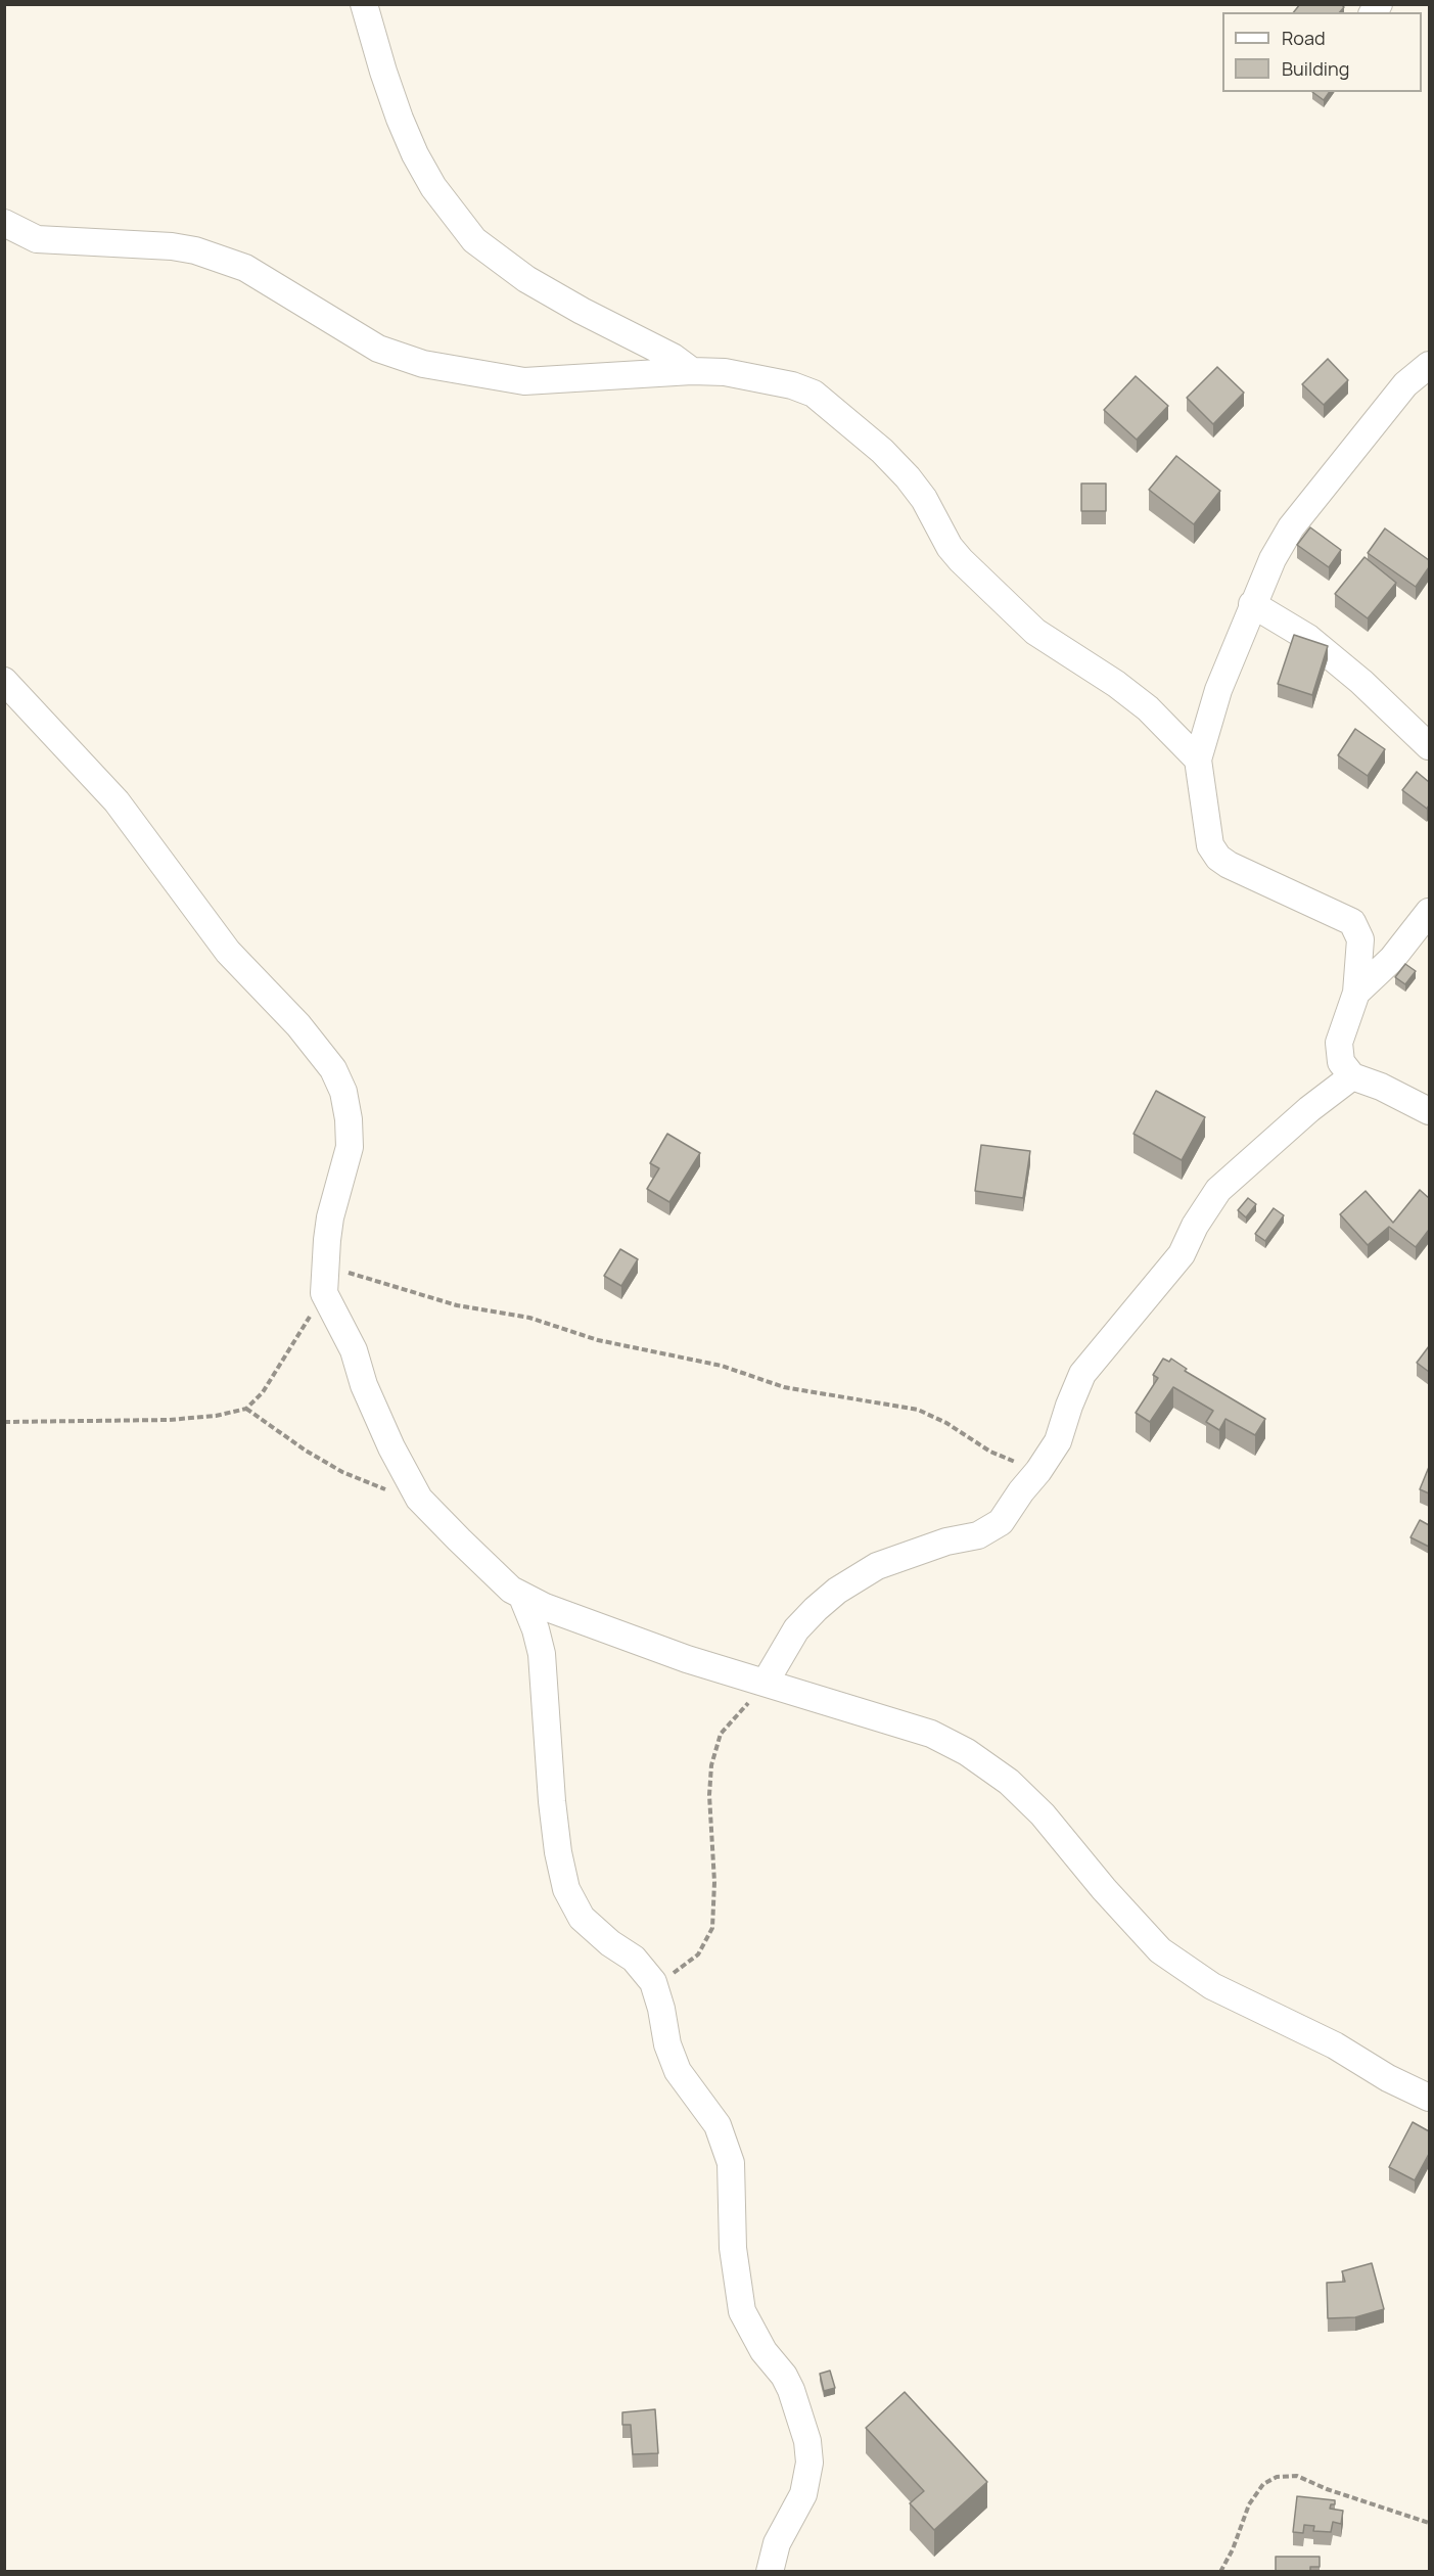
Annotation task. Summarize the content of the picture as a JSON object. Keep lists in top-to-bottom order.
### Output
{
  "legend": ["Road", "Building"]
}
